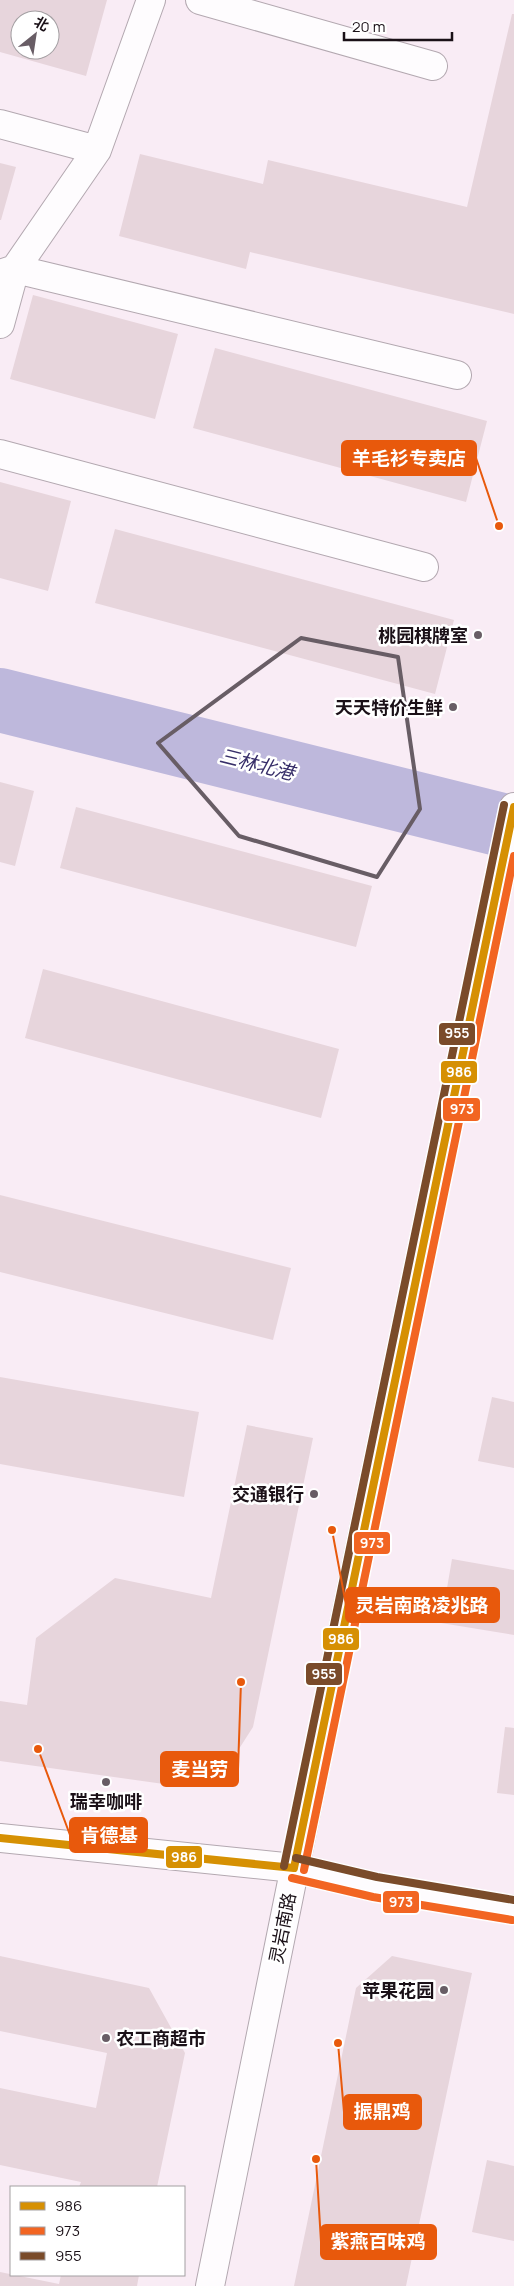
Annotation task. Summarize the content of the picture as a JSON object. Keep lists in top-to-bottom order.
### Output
{
  "streets": {
    "street": ["灵岩南路"]
  },
  "water": ["三林北港"],
  "places": [
    "羊毛衫专卖店",
    "桃园棋牌室",
    "天天特价生鲜",
    "交通银行",
    "灵岩南路凌兆路",
    "麦当劳",
    "肯德基",
    "瑞幸咖啡",
    "苹果花园",
    "农工商超市",
    "振鼎鸡",
    "紫燕百味鸡"
  ],
  "lines": ["transit line 955", "transit line 986", "transit line 973"],
  "legend": ["986", "973", "955"],
  "scale_bar": "20 m",
  "north": "top right"
}
